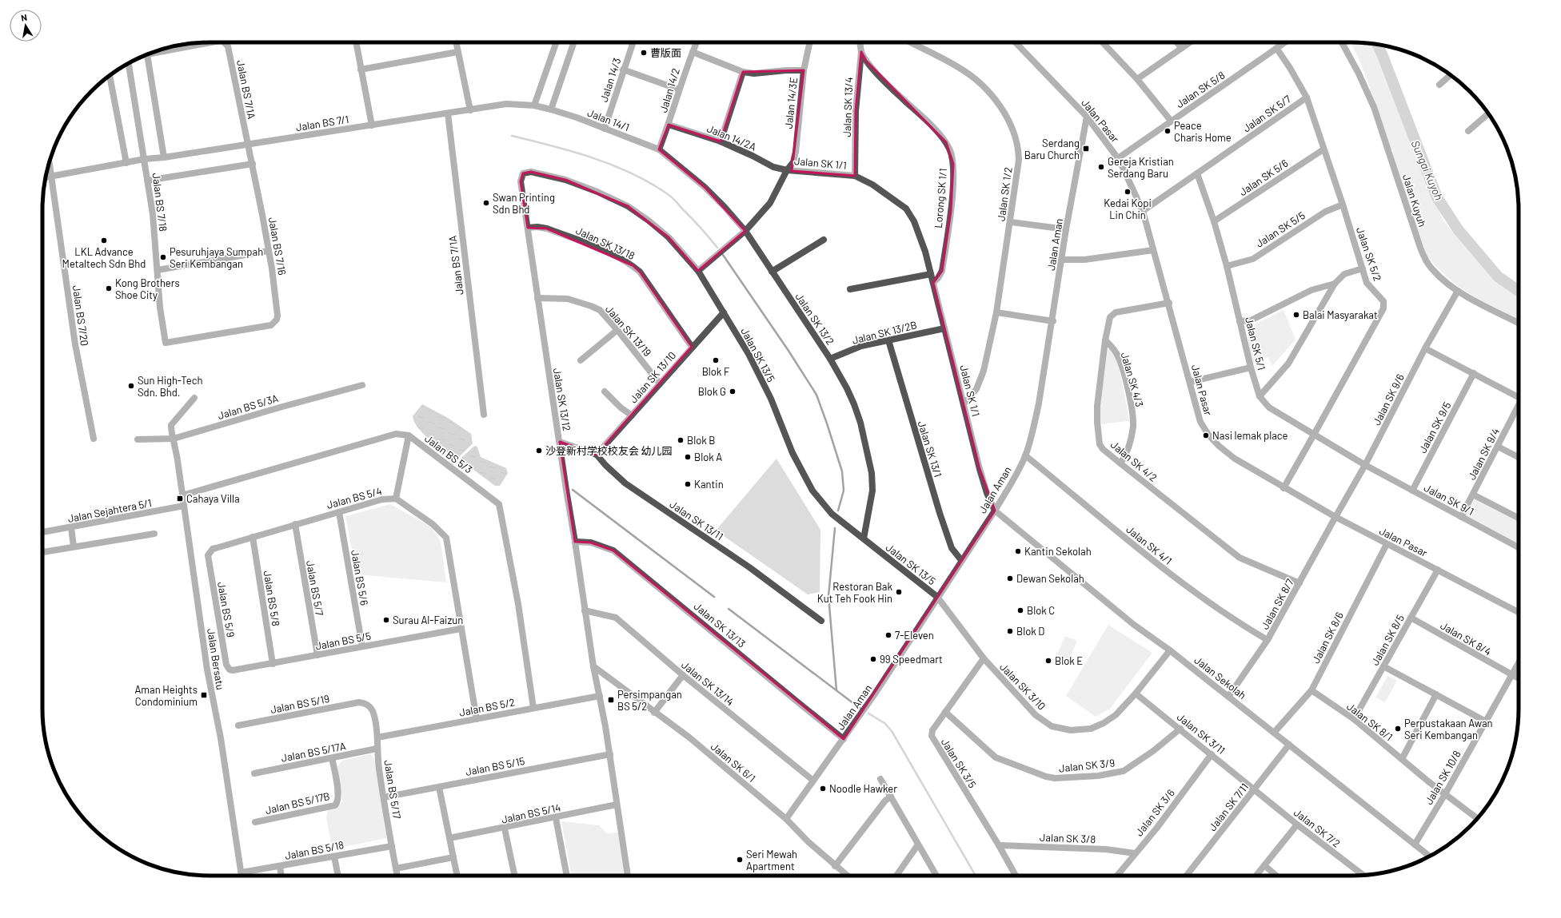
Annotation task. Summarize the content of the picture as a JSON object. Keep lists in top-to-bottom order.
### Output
{
  "streets": {
    "street": [
      "Jalan 14/3",
      "Jalan BS 7/1A",
      "Jalan SK 5/8",
      "Jalan 14/2",
      "Jalan 14/3E",
      "Jalan SK 13/4",
      "Jalan SK 5/7",
      "Jalan 14/1",
      "Jalan Pasar",
      "Jalan BS 7/1",
      "Jalan 14/2A",
      "Jalan SK 1/1",
      "Jalan SK 5/6",
      "Jalan SK 1/2",
      "Lorong SK 1/1",
      "Jalan Kuyuh",
      "Jalan BS 7/18",
      "Jalan SK 5/5",
      "Jalan SK 13/18",
      "Jalan Aman",
      "Jalan BS 7/16",
      "Jalan SK 5/2",
      "Jalan BS 7/20",
      "Jalan SK 13/2",
      "Jalan SK 13/19",
      "Jalan SK 13/2B",
      "Jalan SK 5/1",
      "Jalan SK 13/5",
      "Jalan SK 13/10",
      "Jalan SK 4/3",
      "Jalan SK 13/12",
      "Jalan SK 9/6",
      "Jalan BS 5/3A",
      "Jalan SK 9/5",
      "Jalan SK 13/1",
      "Jalan BS 5/3",
      "Jalan SK 9/4",
      "Jalan SK 4/2",
      "Jalan BS 5/4",
      "Jalan SK 9/1",
      "Jalan Sejahtera 5/1",
      "Jalan SK 13/11",
      "Jalan SK 4/1",
      "Jalan BS 5/6",
      "Jalan BS 5/7",
      "Jalan BS 5/8",
      "Jalan SK 8/7",
      "Jalan BS 5/9",
      "Jalan SK 13/13",
      "Jalan SK 8/6",
      "Jalan SK 8/4",
      "Jalan SK 8/5",
      "Jalan BS 5/5",
      "Jalan Bersatu",
      "Jalan Sekolah",
      "Jalan SK 13/14",
      "Jalan SK 3/10",
      "Jalan BS 5/19",
      "Jalan BS 5/2",
      "Jalan SK 8/1",
      "Jalan SK 3/11",
      "Jalan BS 5/17A",
      "Jalan SK 6/1",
      "Jalan SK 3/5",
      "Jalan SK 3/9",
      "Jalan BS 5/15",
      "Jalan SK 10/8",
      "Jalan BS 5/17",
      "Jalan BS 5/17B",
      "Jalan SK 7/11",
      "Jalan SK 3/6",
      "Jalan BS 5/14",
      "Jalan SK 7/2",
      "Jalan SK 3/8",
      "Jalan BS 5/18"
    ]
  },
  "crossings": [
    ["Jalan 14/3", "Jalan 14/1"],
    ["Jalan BS 7/1A", "Jalan BS 7/1"],
    ["Jalan BS 7/1A", "Jalan BS 7/16"],
    ["Jalan SK 5/8", "Jalan Pasar"],
    ["Jalan SK 5/8", "Jalan SK 5/2"],
    ["Jalan 14/2", "Jalan 14/1"],
    ["Jalan 14/2", "Jalan 14/2A"],
    ["Jalan 14/2", "Jalan SK 13/2"],
    ["Jalan 14/3E", "Jalan 14/2A"],
    ["Jalan 14/3E", "Jalan SK 1/1"],
    ["Jalan SK 13/4", "Jalan SK 1/1"],
    ["Jalan SK 13/4", "Lorong SK 1/1"],
    ["Jalan SK 5/7", "Jalan Pasar"],
    ["Jalan SK 5/7", "Jalan SK 5/2"],
    ["Jalan SK 5/7", "Jalan SK 5/1"],
    ["Jalan 14/1", "Jalan BS 7/1"],
    ["Jalan 14/1", "Jalan SK 13/2"],
    ["Jalan Pasar", "Jalan Aman"],
    ["Jalan Pasar", "Jalan SK 5/2"],
    ["Jalan Pasar", "Jalan SK 9/6"],
    ["Jalan Pasar", "Jalan SK 4/2"],
    ["Jalan Pasar", "Jalan SK 8/7"],
    ["Jalan Pasar", "Jalan SK 8/6"],
    ["Jalan Pasar", "Jalan SK 8/5"],
    ["Jalan BS 7/1", "Jalan BS 7/18"],
    ["Jalan BS 7/1", "Jalan BS 7/16"],
    ["Jalan BS 7/1", "Jalan BS 7/20"],
    ["Jalan 14/2A", "Jalan SK 1/1"],
    ["Jalan SK 1/1", "Jalan SK 1/2"],
    ["Jalan SK 1/1", "Lorong SK 1/1"],
    ["Jalan SK 1/1", "Jalan Aman"],
    ["Jalan SK 1/1", "Jalan SK 13/2B"],
    ["Jalan SK 1/1", "Jalan Sekolah"],
    ["Jalan SK 5/6", "Jalan SK 5/2"],
    ["Jalan SK 5/6", "Jalan SK 5/1"],
    ["Jalan Kuyuh", "Jalan SK 9/6"],
    ["Jalan BS 7/18", "Jalan BS 7/16"],
    ["Jalan SK 5/5", "Jalan SK 5/2"],
    ["Jalan SK 5/5", "Jalan SK 5/1"],
    ["Jalan SK 13/18", "Jalan SK 13/10"],
    ["Jalan SK 13/18", "Jalan SK 13/12"],
    ["Jalan Aman", "Jalan SK 13/5"],
    ["Jalan Aman", "Jalan SK 13/1"],
    ["Jalan Aman", "Jalan SK 4/1"],
    ["Jalan Aman", "Jalan SK 13/13"],
    ["Jalan Aman", "Jalan Sekolah"],
    ["Jalan Aman", "Jalan SK 13/14"],
    ["Jalan Aman", "Jalan SK 3/10"],
    ["Jalan Aman", "Jalan SK 6/1"],
    ["Jalan SK 5/2", "Jalan SK 5/1"],
    ["Jalan SK 13/2", "Jalan SK 13/2B"],
    ["Jalan SK 13/2", "Jalan SK 13/5"],
    ["Jalan SK 13/19", "Jalan SK 13/10"],
    ["Jalan SK 13/19", "Jalan SK 13/12"],
    ["Jalan SK 13/2B", "Jalan SK 13/1"],
    ["Jalan SK 5/1", "Jalan SK 9/6"],
    ["Jalan SK 5/1", "Jalan SK 9/1"],
    ["Jalan SK 13/5", "Jalan SK 13/10"],
    ["Jalan SK 13/5", "Jalan SK 13/12"],
    ["Jalan SK 13/5", "Jalan SK 3/10"],
    ["Jalan SK 13/10", "Jalan SK 13/11"],
    ["Jalan SK 4/3", "Jalan SK 4/2"],
    ["Jalan SK 13/12", "Jalan SK 13/13"],
    ["Jalan SK 13/12", "Jalan SK 13/14"],
    ["Jalan SK 13/12", "Jalan BS 5/2"],
    ["Jalan SK 13/12", "Jalan SK 6/1"],
    ["Jalan SK 13/12", "Jalan BS 5/15"],
    ["Jalan SK 13/12", "Jalan BS 5/14"],
    ["Jalan SK 9/6", "Jalan SK 9/1"],
    ["Jalan SK 9/6", "Jalan SK 8/7"],
    ["Jalan BS 5/3A", "Jalan Bersatu"],
    ["Jalan SK 9/5", "Jalan SK 9/1"],
    ["Jalan BS 5/3", "Jalan Bersatu"],
    ["Jalan BS 5/3", "Jalan BS 5/2"],
    ["Jalan SK 9/4", "Jalan SK 9/1"],
    ["Jalan SK 4/2", "Jalan SK 8/7"],
    ["Jalan BS 5/4", "Jalan BS 5/6"],
    ["Jalan BS 5/4", "Jalan BS 5/7"],
    ["Jalan BS 5/4", "Jalan BS 5/8"],
    ["Jalan BS 5/4", "Jalan BS 5/9"],
    ["Jalan BS 5/4", "Jalan BS 5/5"],
    ["Jalan BS 5/4", "Jalan BS 5/2"],
    ["Jalan Sejahtera 5/1", "Jalan Bersatu"],
    ["Jalan SK 4/1", "Jalan SK 8/7"],
    ["Jalan BS 5/6", "Jalan BS 5/5"],
    ["Jalan BS 5/7", "Jalan BS 5/5"],
    ["Jalan BS 5/8", "Jalan BS 5/5"],
    ["Jalan SK 8/7", "Jalan Sekolah"],
    ["Jalan BS 5/9", "Jalan BS 5/5"],
    ["Jalan SK 8/6", "Jalan Sekolah"],
    ["Jalan SK 8/6", "Jalan SK 8/1"],
    ["Jalan SK 8/4", "Jalan SK 8/5"],
    ["Jalan SK 8/4", "Jalan SK 10/8"],
    ["Jalan SK 8/5", "Jalan SK 8/1"],
    ["Jalan Bersatu", "Jalan BS 5/18"],
    ["Jalan Sekolah", "Jalan SK 3/10"],
    ["Jalan Sekolah", "Jalan SK 10/8"],
    ["Jalan Sekolah", "Jalan SK 7/11"],
    ["Jalan SK 3/10", "Jalan SK 3/11"],
    ["Jalan SK 3/10", "Jalan SK 3/5"],
    ["Jalan BS 5/19", "Jalan BS 5/17"],
    ["Jalan BS 5/2", "Jalan BS 5/17"],
    ["Jalan SK 8/1", "Jalan SK 10/8"],
    ["Jalan SK 3/11", "Jalan SK 3/9"],
    ["Jalan SK 3/11", "Jalan SK 7/11"],
    ["Jalan SK 3/11", "Jalan SK 3/6"],
    ["Jalan SK 3/11", "Jalan SK 7/2"],
    ["Jalan BS 5/17A", "Jalan BS 5/17"],
    ["Jalan BS 5/17A", "Jalan BS 5/17B"],
    ["Jalan SK 3/5", "Jalan SK 3/9"],
    ["Jalan SK 3/5", "Jalan SK 3/8"],
    ["Jalan BS 5/15", "Jalan BS 5/17"],
    ["Jalan BS 5/17", "Jalan BS 5/18"],
    ["Jalan SK 7/11", "Jalan SK 7/2"],
    ["Jalan SK 3/6", "Jalan SK 3/8"]
  ],
  "water": ["Sungai Kuyoh"],
  "places": {
    "other": [
      "曹版面",
      "Peace Charis Home",
      "Gereja Kristian Serdang Baru",
      "Kedai Kopi Lin Chin",
      "Swan Printing Sdn Bhd",
      "LKL Advance Metaltech Sdn Bhd",
      "Pesuruhjaya Sumpah Seri Kembangan",
      "Kong Brothers Shoe City",
      "Balai Masyarakat",
      "Blok F",
      "Sun High-Tech Sdn. Bhd.",
      "Blok G",
      "Nasi lemak place",
      "Blok B",
      "沙登新村学校校友会 幼儿园",
      "Blok A",
      "Kantin",
      "Kantin Sekolah",
      "Dewan Sekolah",
      "Restoran Bak Kut Teh Fook Hin",
      "Blok C",
      "Surau Al-Faizun",
      "Blok D",
      "7-Eleven",
      "99 Speedmart",
      "Blok E",
      "Perpustakaan Awan Seri Kembangan",
      "Noodle Hawker",
      "Seri Mewah Apartment"
    ],
    "transit": [
      "Serdang Baru Church",
      "Cahaya Villa",
      "Aman Heights Condominium",
      "Persimpangan BS 5/2"
    ]
  },
  "north": "top"
}
